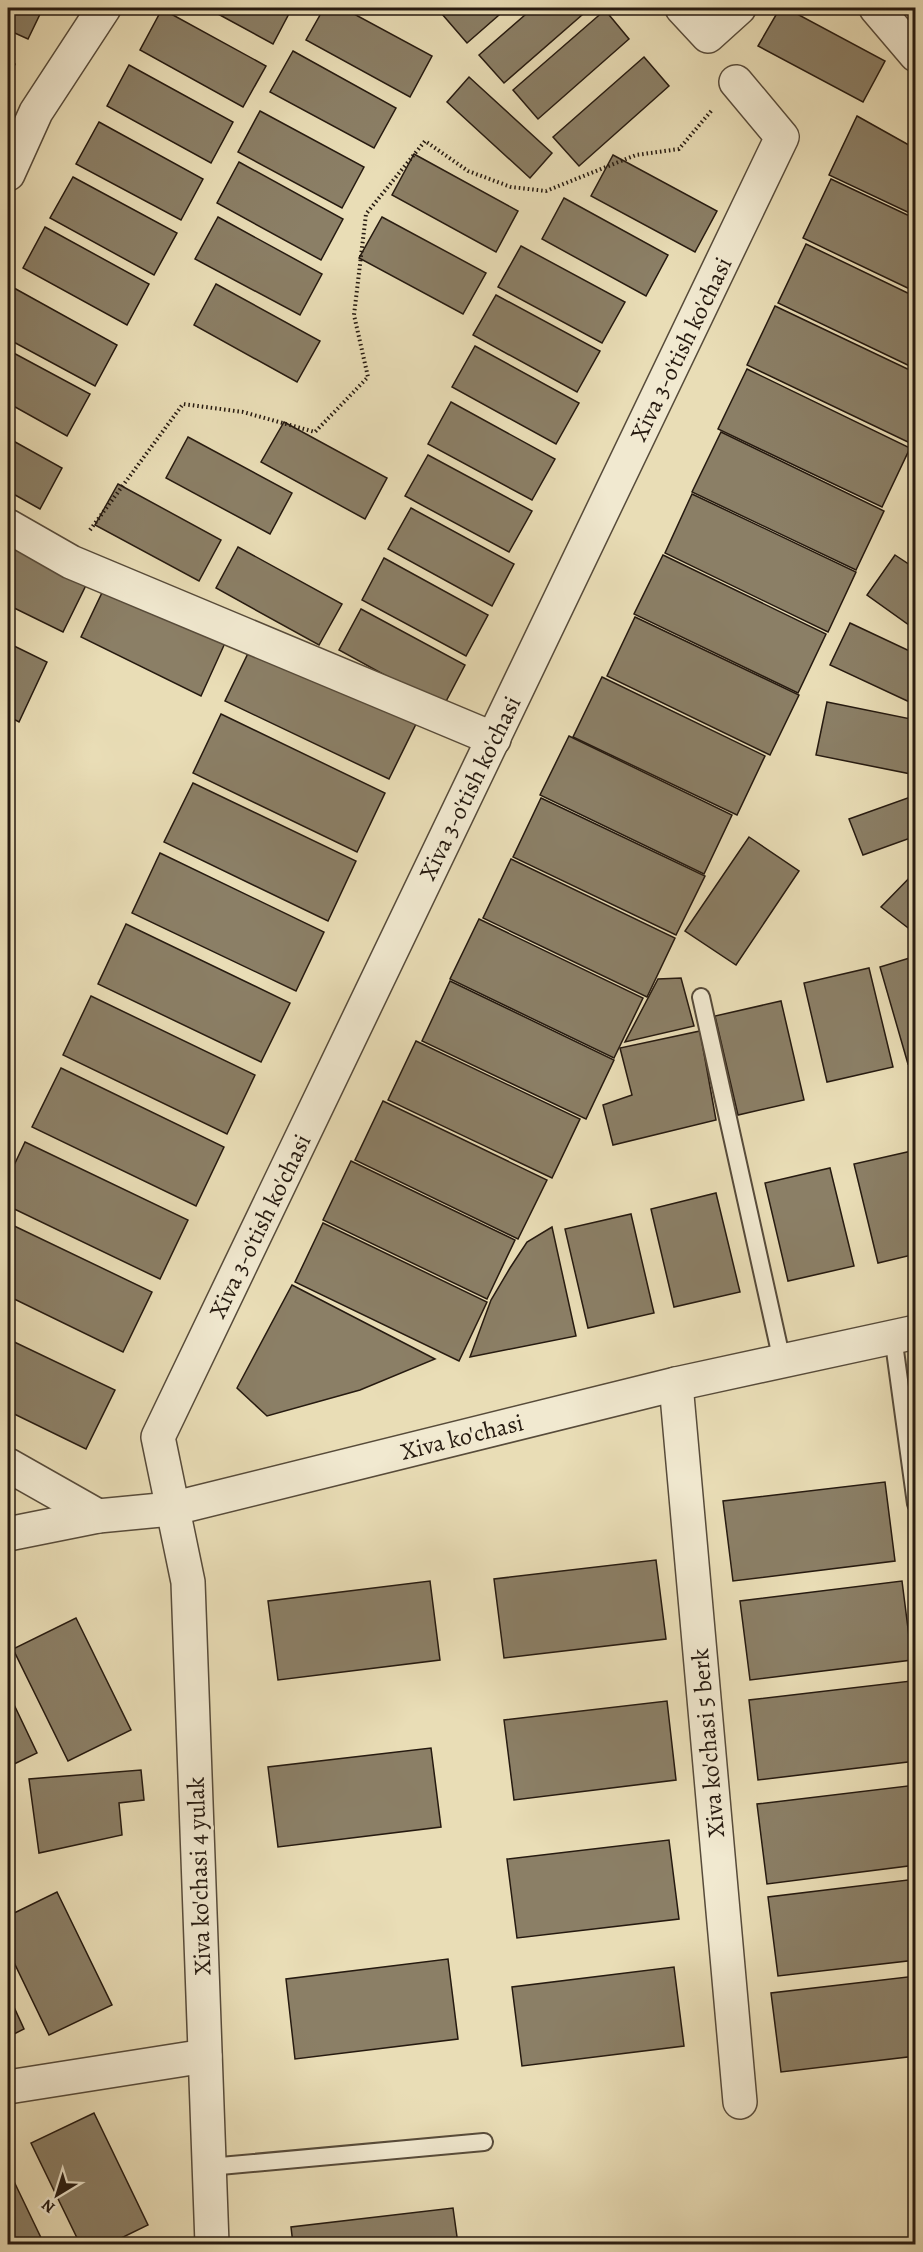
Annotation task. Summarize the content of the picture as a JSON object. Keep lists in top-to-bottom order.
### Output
{
  "streets": {
    "street": [
      "Xiva 3-o'tish ko'chasi",
      "Xiva ko'chasi",
      "Xiva ko'chasi 5 berk",
      "Xiva ko'chasi 4 yulak"
    ]
  },
  "crossings": [
    ["Xiva 3-o'tish ko'chasi", "Xiva ko'chasi"],
    ["Xiva 3-o'tish ko'chasi", "Xiva ko'chasi 4 yulak"],
    ["Xiva ko'chasi", "Xiva ko'chasi 5 berk"],
    ["Xiva ko'chasi", "Xiva ko'chasi 4 yulak"]
  ],
  "north": "bottom left"
}
